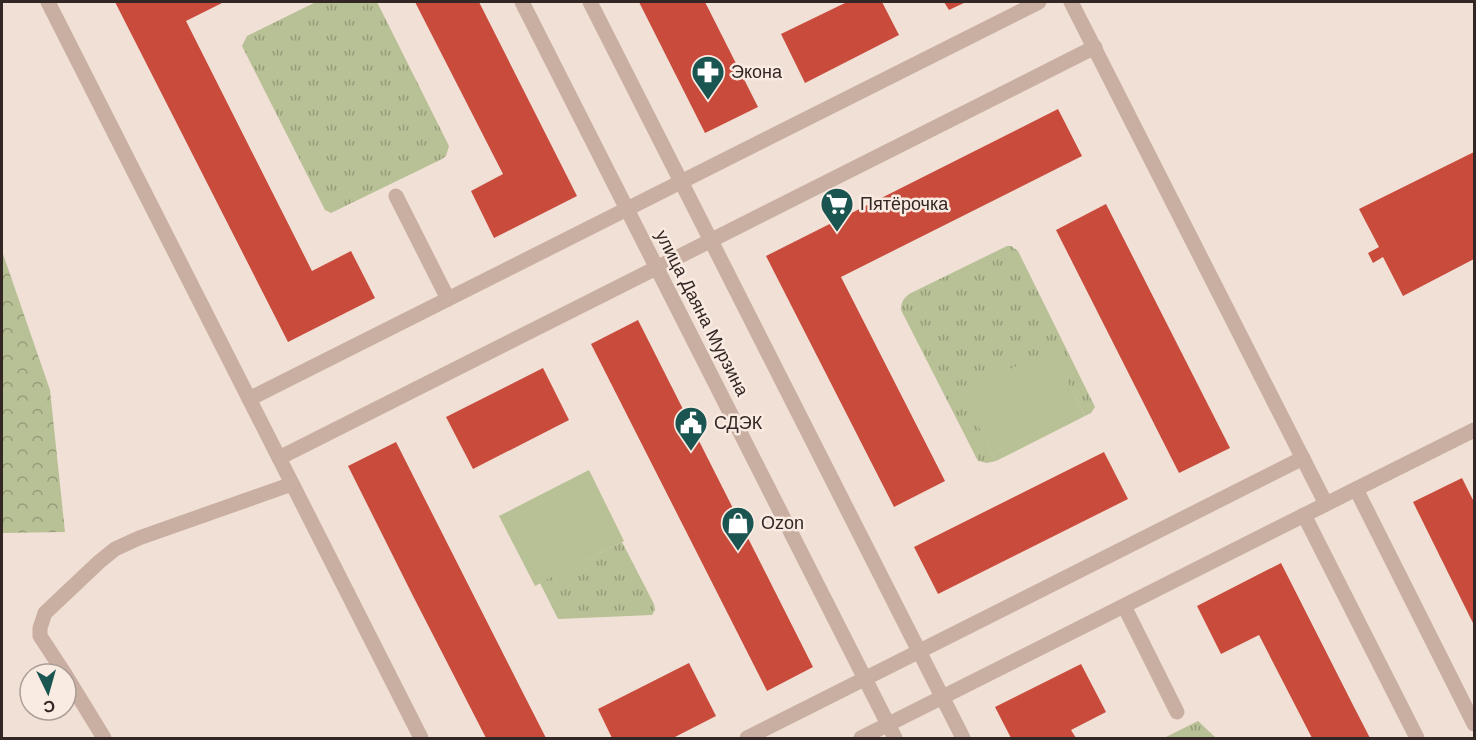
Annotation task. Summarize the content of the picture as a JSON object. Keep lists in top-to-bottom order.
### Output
{
  "streets": {
    "street": ["улица Даяна Мурзина"]
  },
  "places": {
    "pharmacy": ["Экона"],
    "supermarket": ["Пятёрочка"],
    "public building": ["СДЭК"],
    "shop": ["Ozon"]
  },
  "north": "bottom"
}
